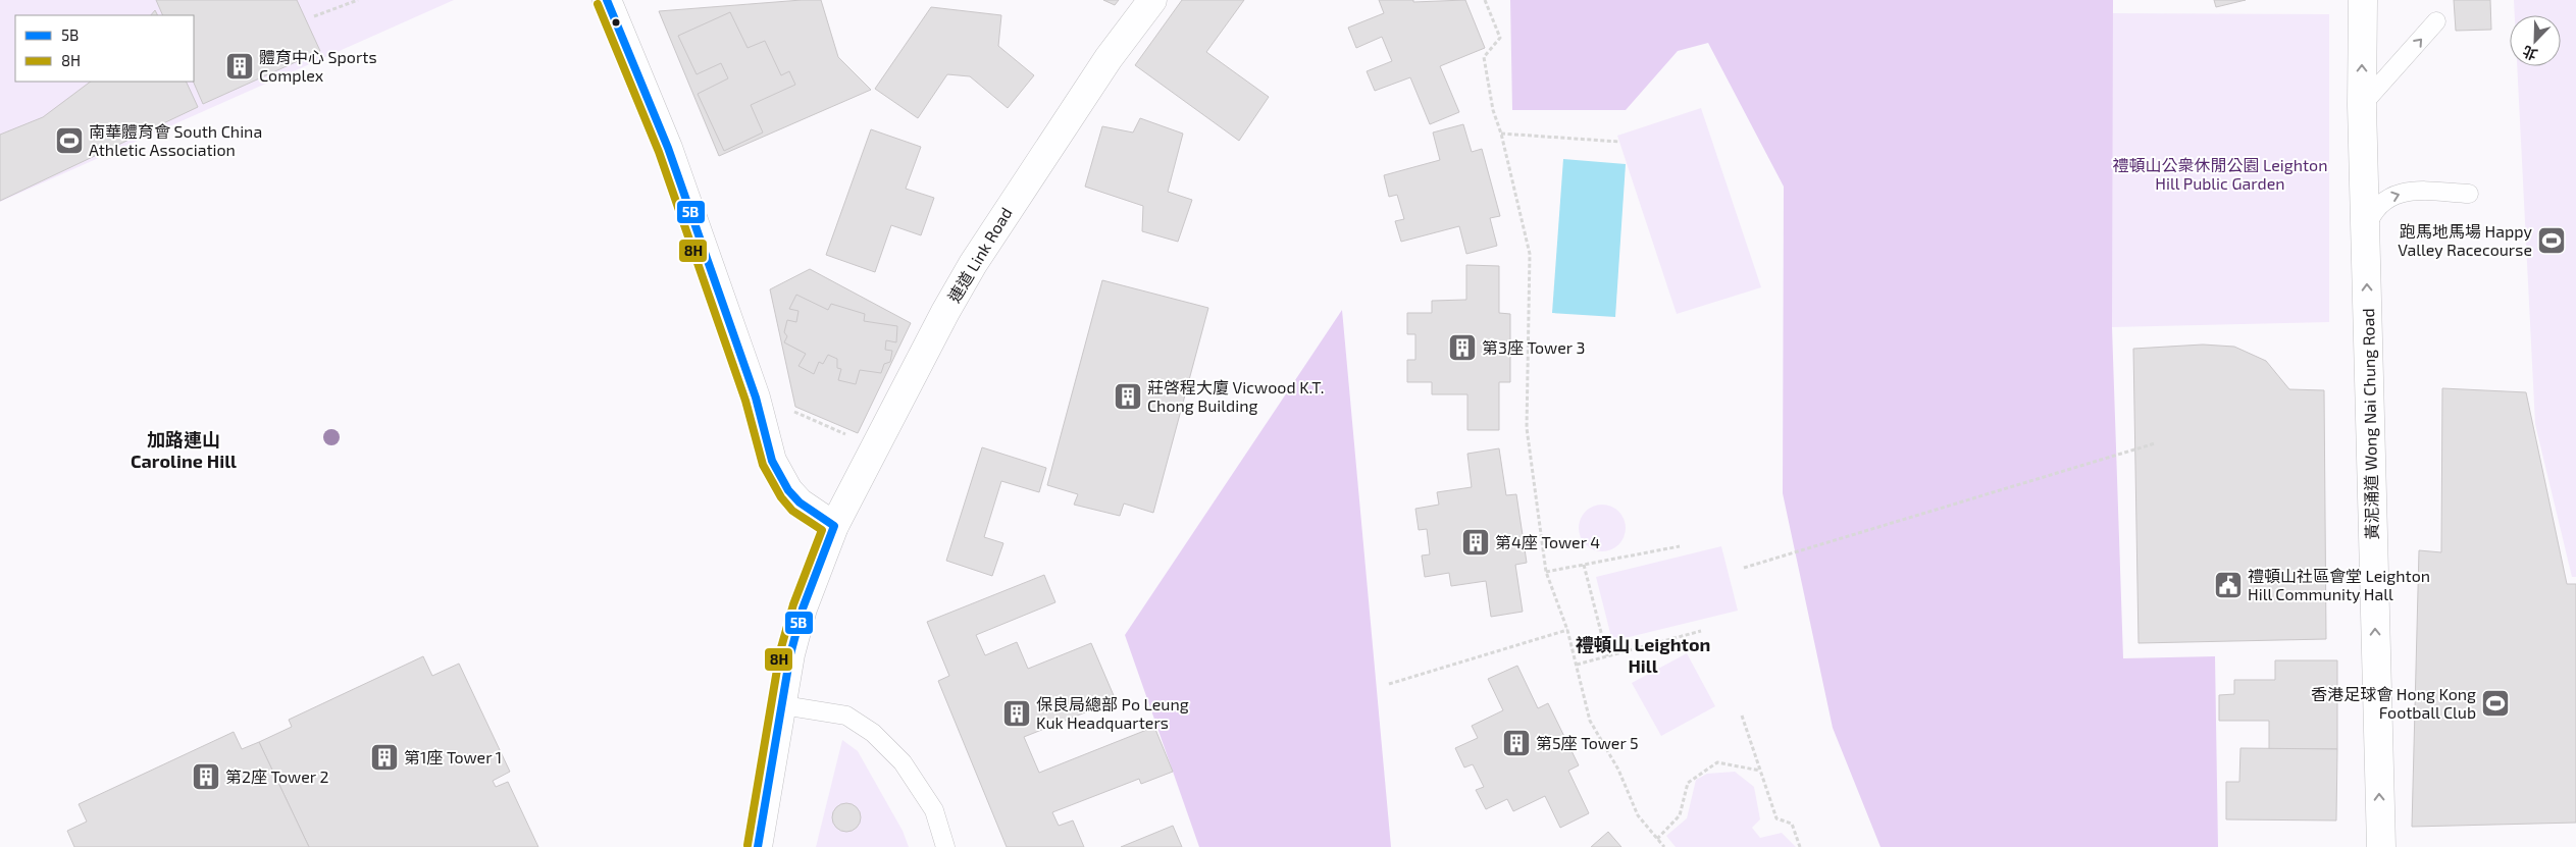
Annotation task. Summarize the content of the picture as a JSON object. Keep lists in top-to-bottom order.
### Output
{
  "streets": {
    "street": ["連道 Link Road", "黃泥涌道 Wong Nai Chung Road"]
  },
  "one_way": ["黃泥涌道 Wong Nai Chung Road"],
  "districts": ["加路連山 Caroline Hill", "禮頓山 Leighton Hill"],
  "parks": ["禮頓山公衆休閒公園 Leighton Hill Public Garden"],
  "places": {
    "building": [
      "體育中心 Sports Complex",
      "第3座 Tower 3",
      "莊啓程大廈 Vicwood K.T. Chong Building",
      "第4座 Tower 4",
      "保良局總部 Po Leung Kuk Headquarters",
      "第5座 Tower 5",
      "第1座 Tower 1",
      "第2座 Tower 2"
    ],
    "sports": ["南華體育會 South China Athletic Association", "跑馬地馬場 Happy Valley Racecourse", "香港足球會 Hong Kong Football Club"],
    "public building": ["禮頓山社區會堂 Leighton Hill Community Hall"]
  },
  "lines": ["transit line 5B", "transit line 8H"],
  "legend": ["5B", "8H"],
  "north": "bottom left"
}
